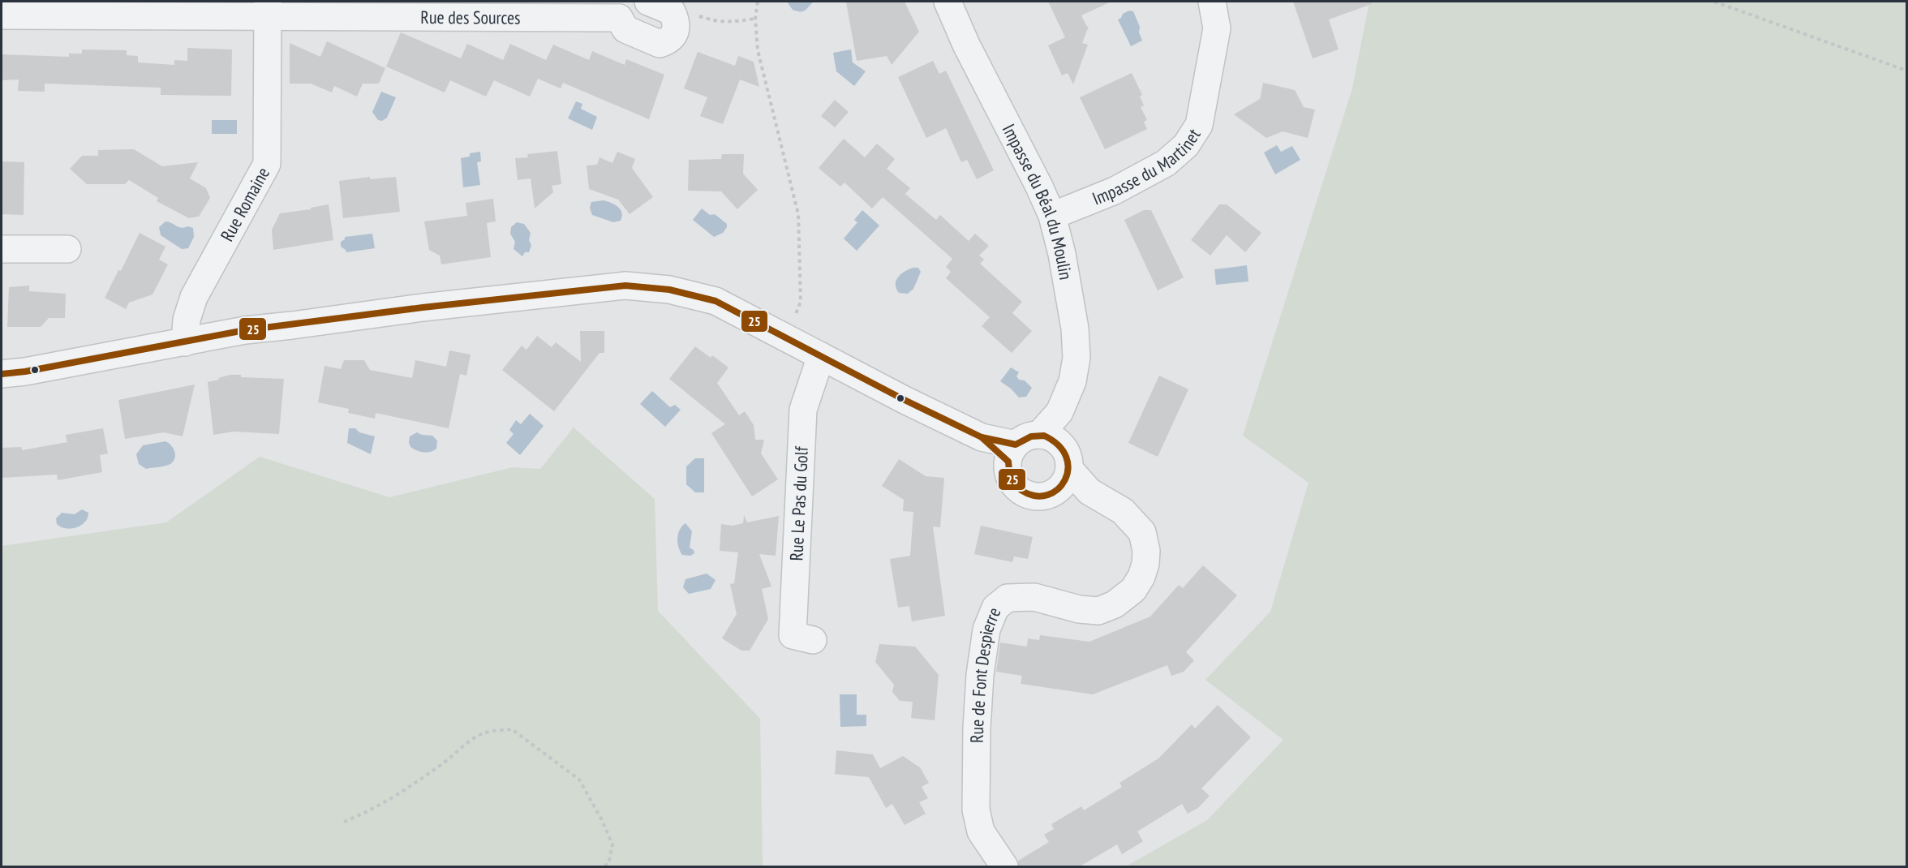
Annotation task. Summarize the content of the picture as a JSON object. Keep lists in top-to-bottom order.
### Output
{
  "streets": {
    "street": [
      "Rue des Sources",
      "Impasse du Martinet",
      "Impasse du Béal du Moulin",
      "Rue Romaine",
      "Rue Le Pas du Golf",
      "Rue de Font Despierre"
    ]
  },
  "crossings": [
    ["Rue des Sources", "Rue Romaine"],
    ["Impasse du Martinet", "Impasse du Béal du Moulin"],
    ["Impasse du Béal du Moulin", "Rue de Font Despierre"]
  ],
  "lines": ["transit line 25"]
}
